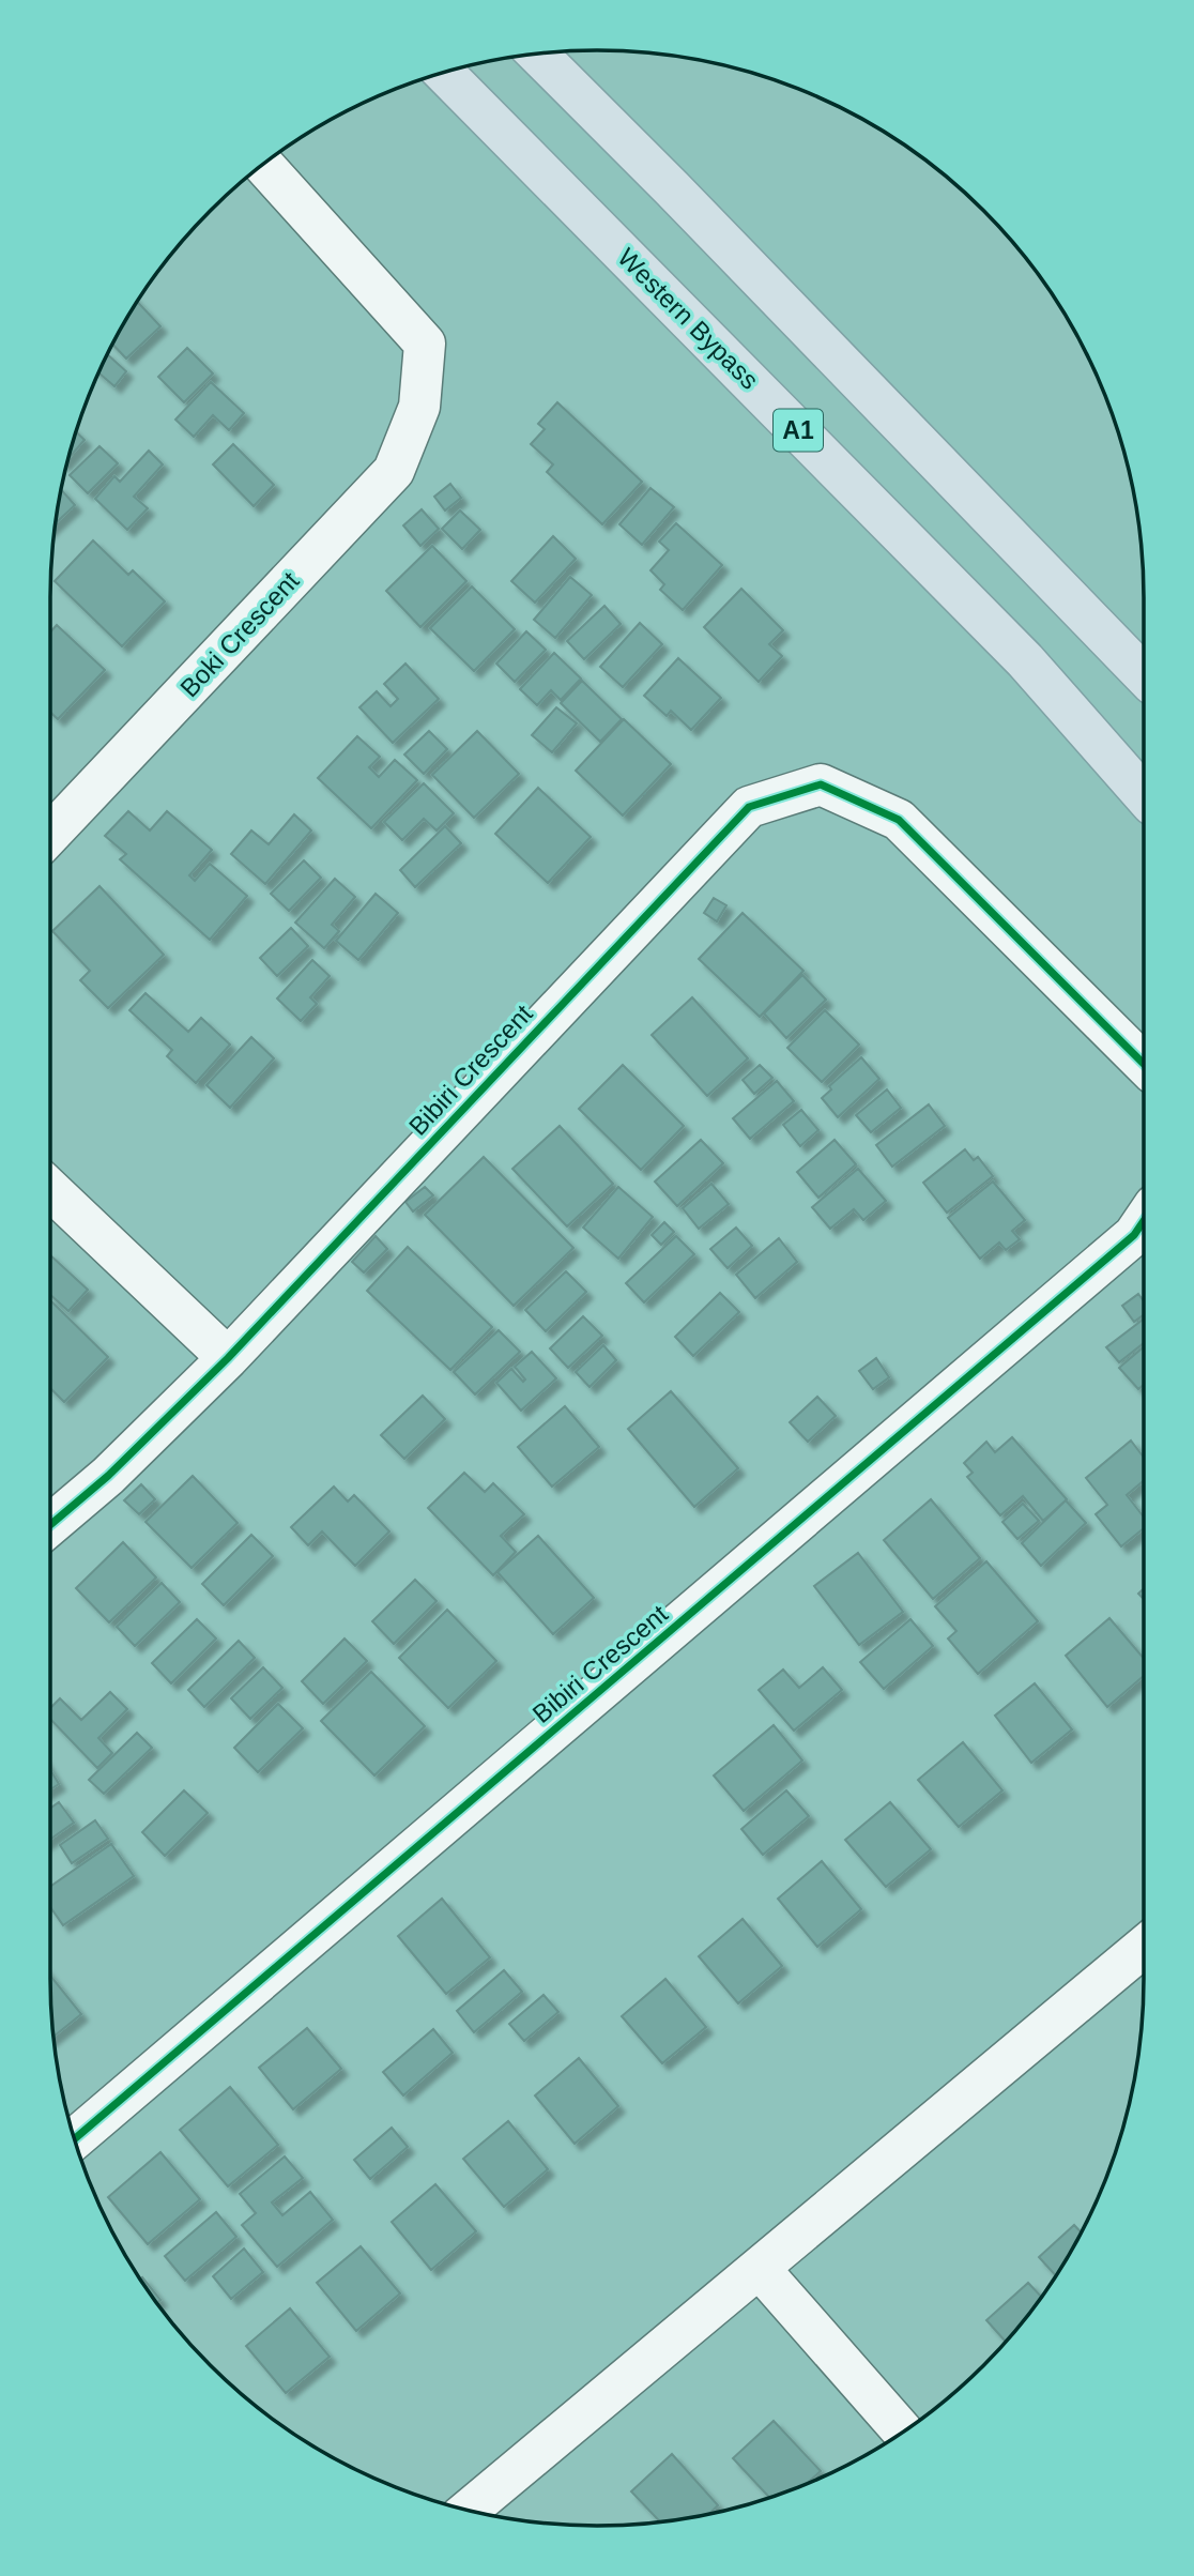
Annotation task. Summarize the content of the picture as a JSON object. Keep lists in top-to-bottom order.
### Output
{
  "streets": {
    "highway": ["Western Bypass", "A1"],
    "street": ["Boki Crescent", "Bibiri Crescent"]
  }
}
